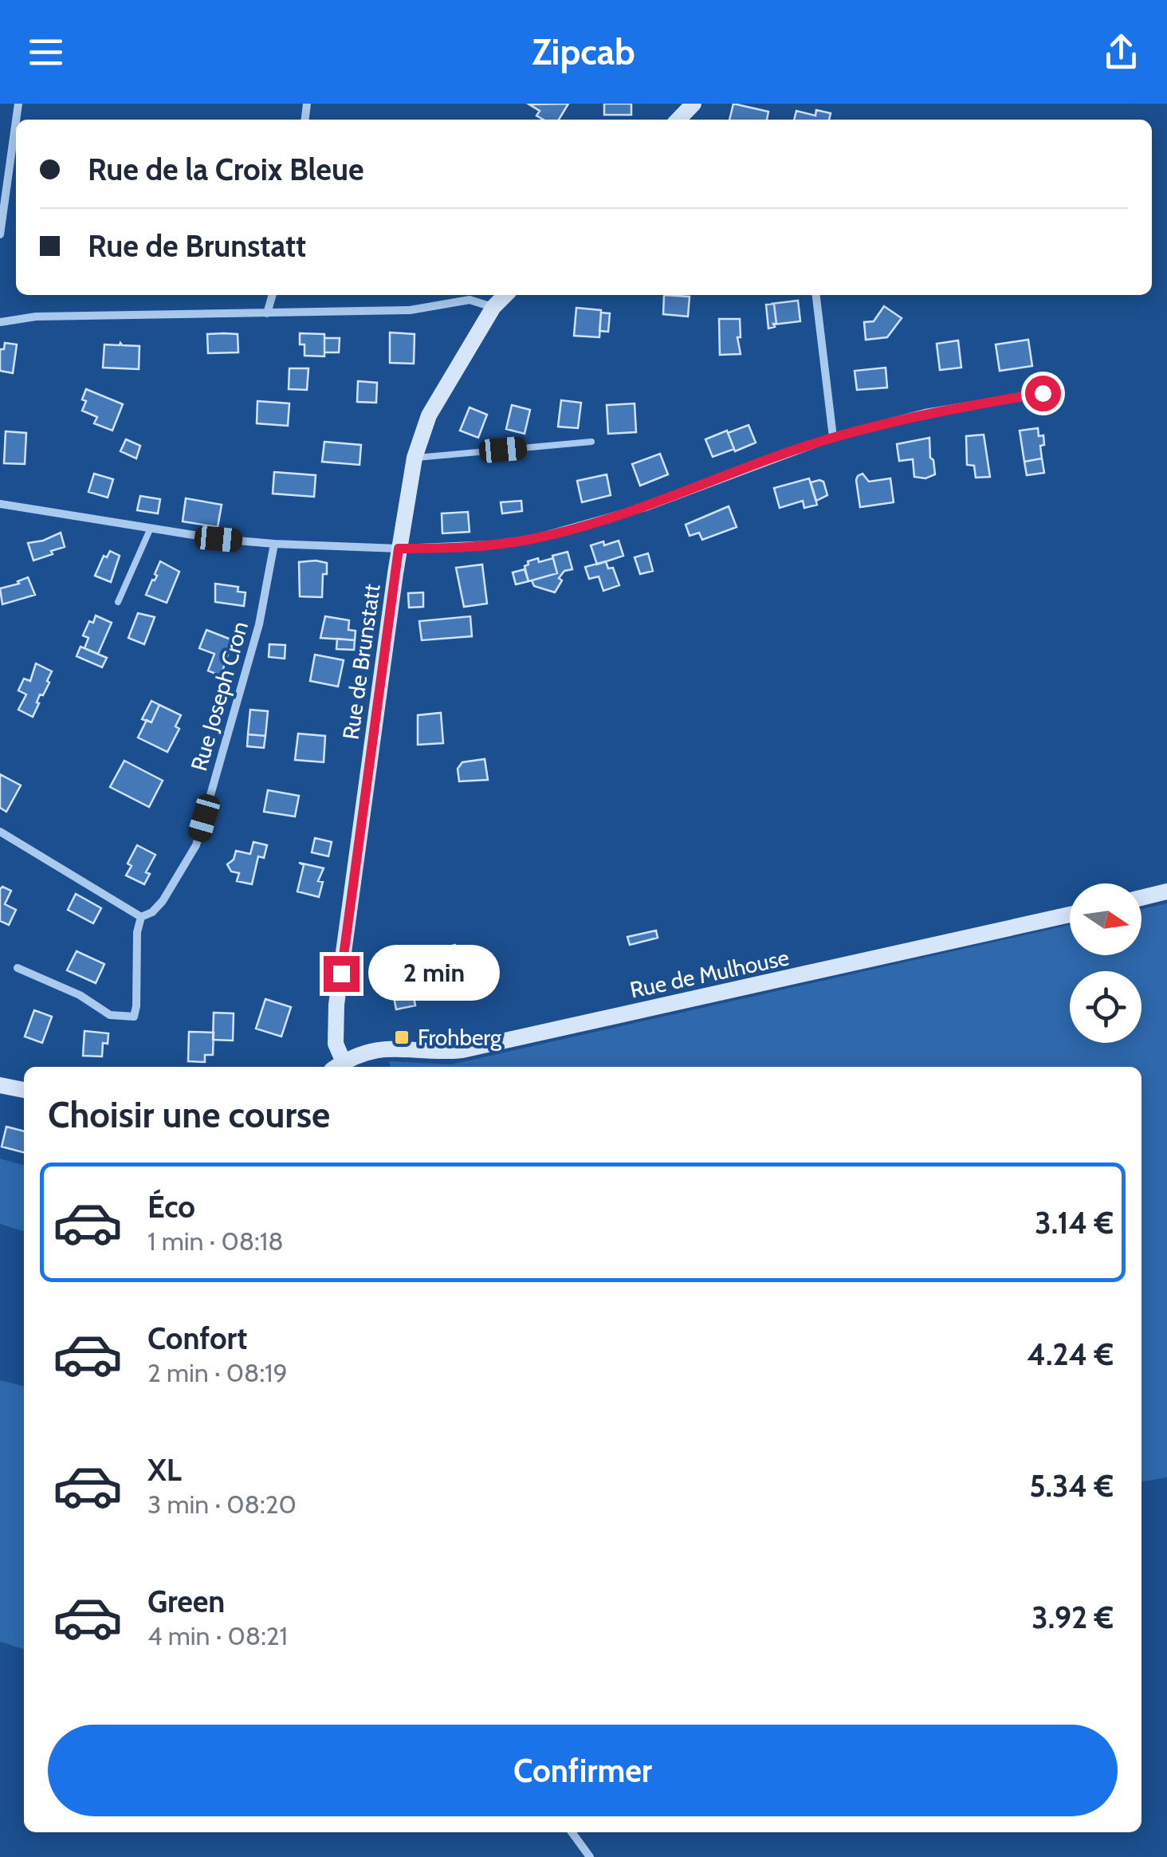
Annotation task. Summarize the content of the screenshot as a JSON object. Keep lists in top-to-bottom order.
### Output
{
  "streets": {
    "main road": ["Rue de Brunstatt", "Rue de Mulhouse"],
    "street": ["Rue Joseph Cron"]
  },
  "places": {
    "transit": ["Frohberg"]
  },
  "north": "right",
  "page": {
    "header": "Zipcab",
    "banner": ["Rue de la Croix Bleue", "Rue de Brunstatt"],
    "bubble": "2 min",
    "heading": "Choisir une course",
    "list": [
      {
        "name": "Éco",
        "note": "1 min · 08:18",
        "value": "3.14 €"
      },
      {
        "name": "Confort",
        "note": "2 min · 08:19",
        "value": "4.24 €"
      },
      {
        "name": "XL",
        "note": "3 min · 08:20",
        "value": "5.34 €"
      },
      {
        "name": "Green",
        "note": "4 min · 08:21",
        "value": "3.92 €"
      }
    ],
    "buttons": "Confirmer"
  }
}
